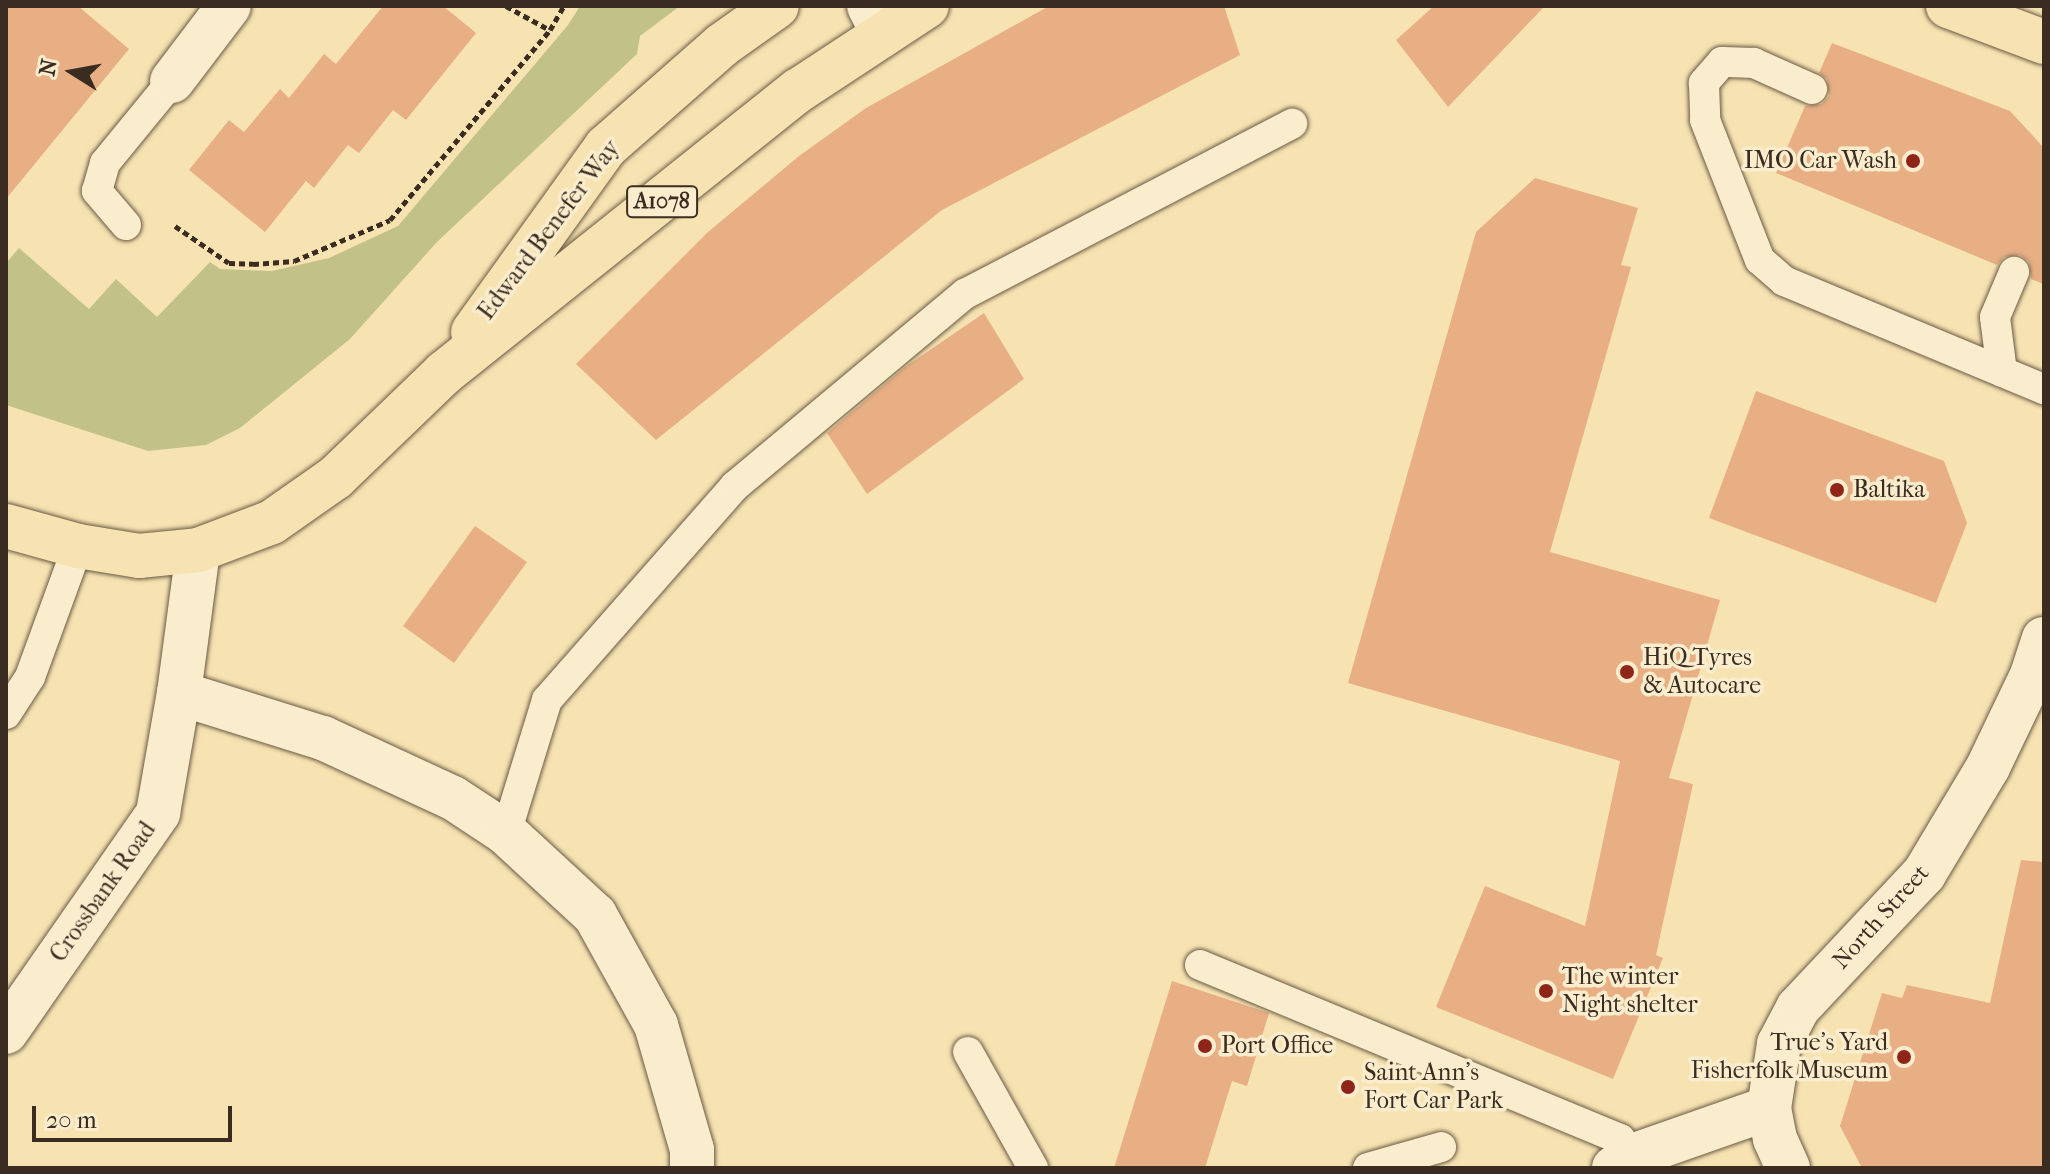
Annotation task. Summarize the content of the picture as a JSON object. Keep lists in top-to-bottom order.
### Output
{
  "streets": {
    "main road": ["A1078", "Edward Benefer Way"],
    "street": ["Crossbank Road", "North Street"]
  },
  "crossings": [
    ["A1078", "Edward Benefer Way"],
    ["Edward Benefer Way", "Crossbank Road"]
  ],
  "places": [
    "IMO Car Wash",
    "Baltika",
    "HiQ Tyres & Autocare",
    "The winter Night shelter",
    "Port Office",
    "True's Yard Fisherfolk Museum",
    "Saint Ann's Fort Car Park"
  ],
  "scale_bar": "20 m",
  "north": "left"
}
